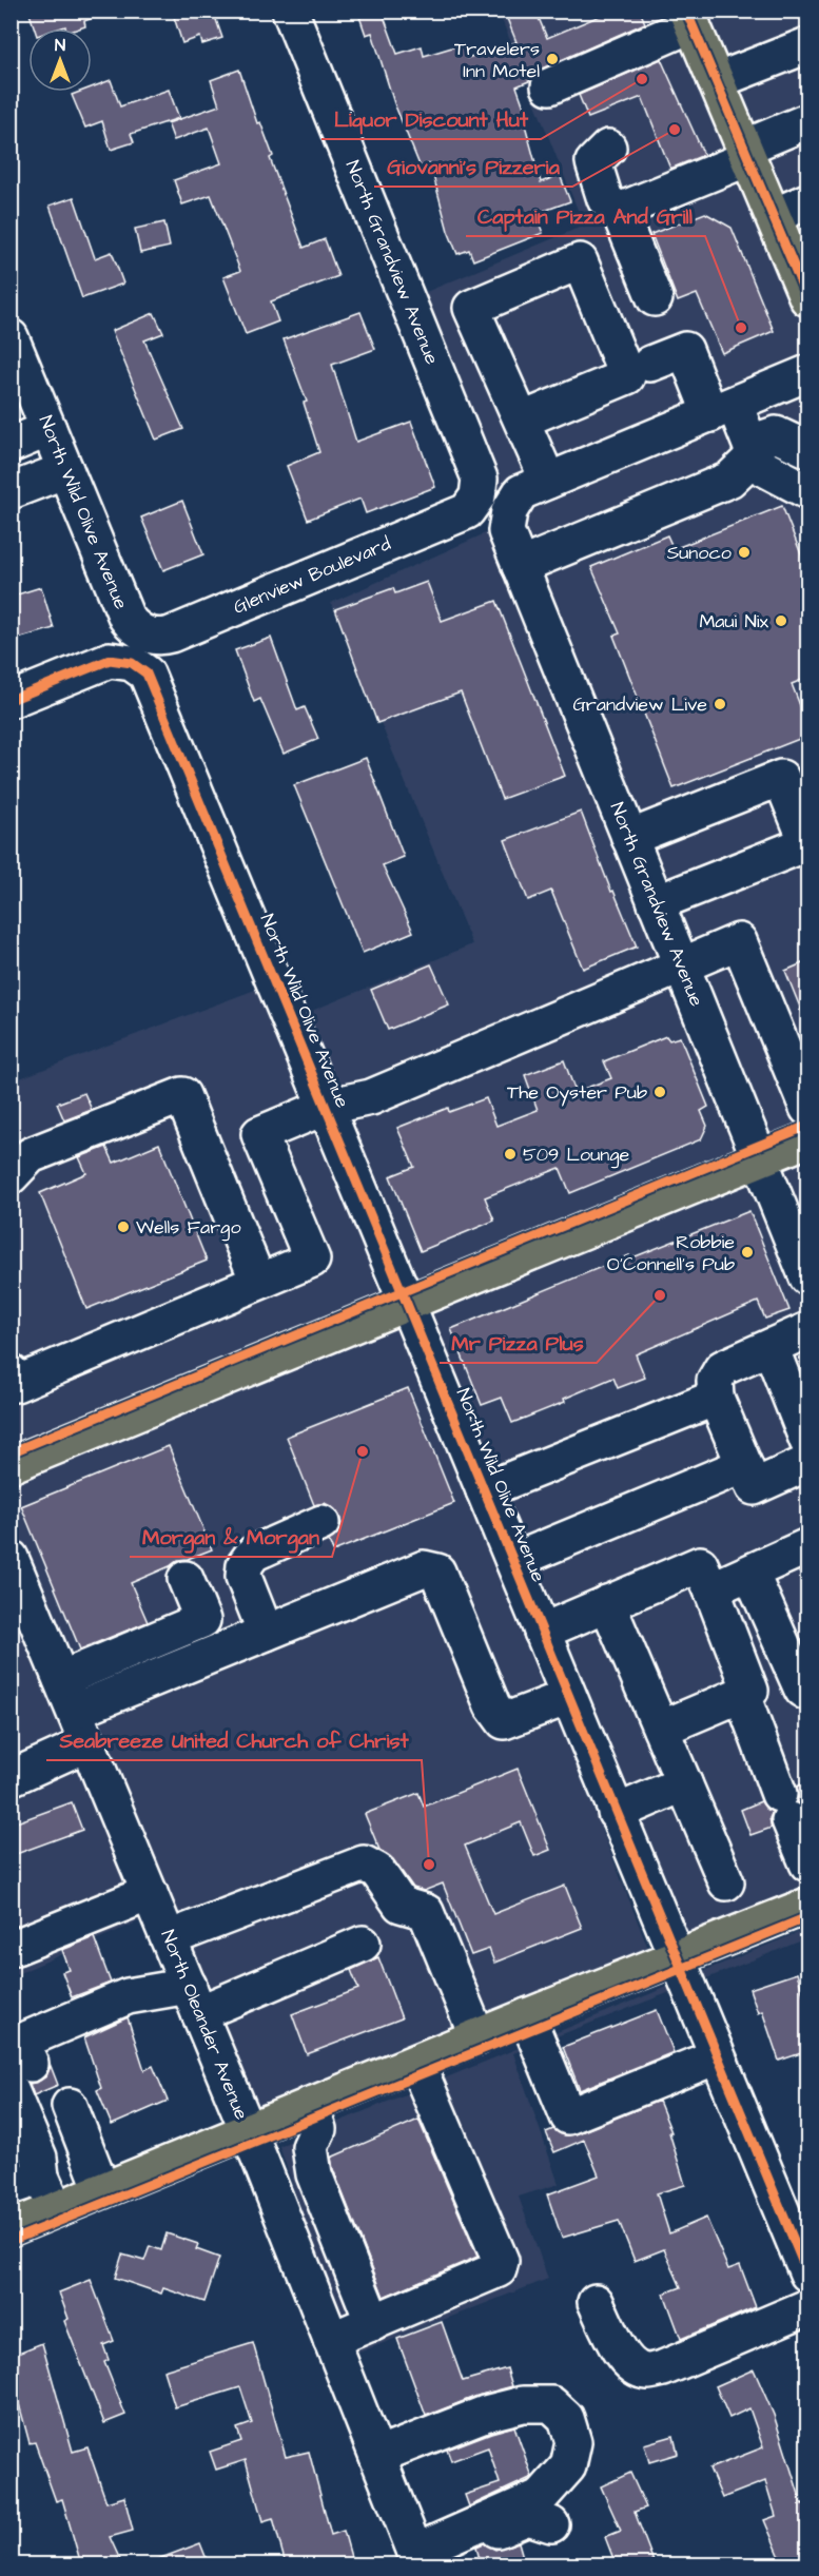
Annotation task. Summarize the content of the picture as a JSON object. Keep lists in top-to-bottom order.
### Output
{
  "streets": {
    "street": [
      "North Grandview Avenue",
      "North Wild Olive Avenue",
      "Glenview Boulevard",
      "North Oleander Avenue"
    ]
  },
  "crossings": [
    ["North Grandview Avenue", "Glenview Boulevard"],
    ["North Wild Olive Avenue", "Glenview Boulevard"]
  ],
  "places": [
    "Travelers Inn Motel",
    "Liquor Discount Hut",
    "Giovanni's Pizzeria",
    "Captain Pizza And Grill",
    "Sunoco",
    "Maui Nix",
    "Grandview Live",
    "The Oyster Pub",
    "509 Lounge",
    "Wells Fargo",
    "Robbie O'Connell's Pub",
    "Mr Pizza Plus",
    "Morgan & Morgan",
    "Seabreeze United Church of Christ"
  ],
  "north": "top"
}
